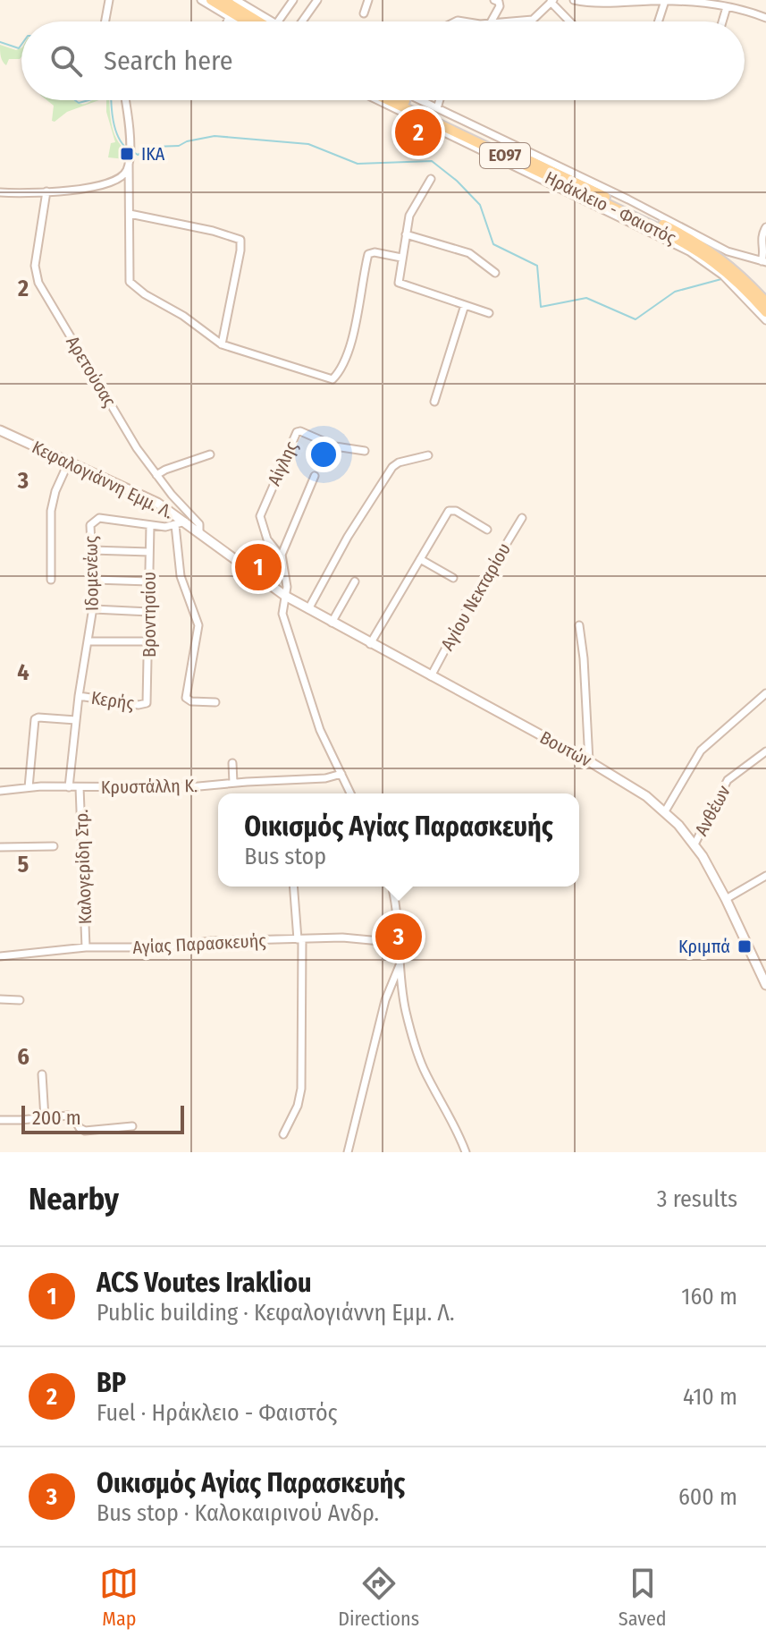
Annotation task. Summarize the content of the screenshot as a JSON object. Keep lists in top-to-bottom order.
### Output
{
  "streets": {
    "main road": [
      "ΕΟ97",
      "Ηράκλειο - Φαιστός",
      "Κεφαλογιάννη Εμμ. Λ.",
      "Βουτών"
    ],
    "street": [
      "Αρετούσας",
      "Αίγλης",
      "Ιδομενέως",
      "Αγίου Νεκταρίου",
      "Βροντησίου",
      "Κερής",
      "Κρυστάλλη Κ.",
      "Ανθέων",
      "Καλογερίδη Στρ.",
      "Αγίας Παρασκευής"
    ]
  },
  "crossings": [
    ["Αρετούσας", "Κεφαλογιάννη Εμμ. Λ."],
    ["Κεφαλογιάννη Εμμ. Λ.", "Ιδομενέως"],
    ["Κεφαλογιάννη Εμμ. Λ.", "Βουτών"],
    ["Ιδομενέως", "Βροντησίου"],
    ["Ιδομενέως", "Κερής"],
    ["Ιδομενέως", "Κρυστάλλη Κ."],
    ["Αγίου Νεκταρίου", "Βουτών"],
    ["Βροντησίου", "Κερής"],
    ["Βουτών", "Ανθέων"],
    ["Κρυστάλλη Κ.", "Καλογερίδη Στρ."],
    ["Καλογερίδη Στρ.", "Αγίας Παρασκευής"]
  ],
  "places": {
    "transit": ["IKA", "Κριμπά"]
  },
  "scale_bar": "200 m",
  "page": {
    "search": "Search here",
    "pins": ["2", "1", "3"],
    "popup": ["Οικισμός Αγίας Παρασκευής", "Bus stop"],
    "scale": "200 m",
    "heading": ["Nearby", "3 results"],
    "list": [
      {
        "mark": "1",
        "name": "ACS Voutes Irakliou",
        "note": "Public building · Κεφαλογιάννη Εμμ. Λ.",
        "value": "160 m"
      },
      {
        "mark": "2",
        "name": "BP",
        "note": "Fuel · Ηράκλειο - Φαιστός",
        "value": "410 m"
      },
      {
        "mark": "3",
        "name": "Οικισμός Αγίας Παρασκευής",
        "note": "Bus stop · Καλοκαιρινού Ανδρ.",
        "value": "600 m"
      }
    ],
    "nav": ["Map", "Directions", "Saved"]
  },
  "grid": {
    "rows": [
      "2",
      "3",
      "4",
      "5",
      "6"
    ]
  }
}
